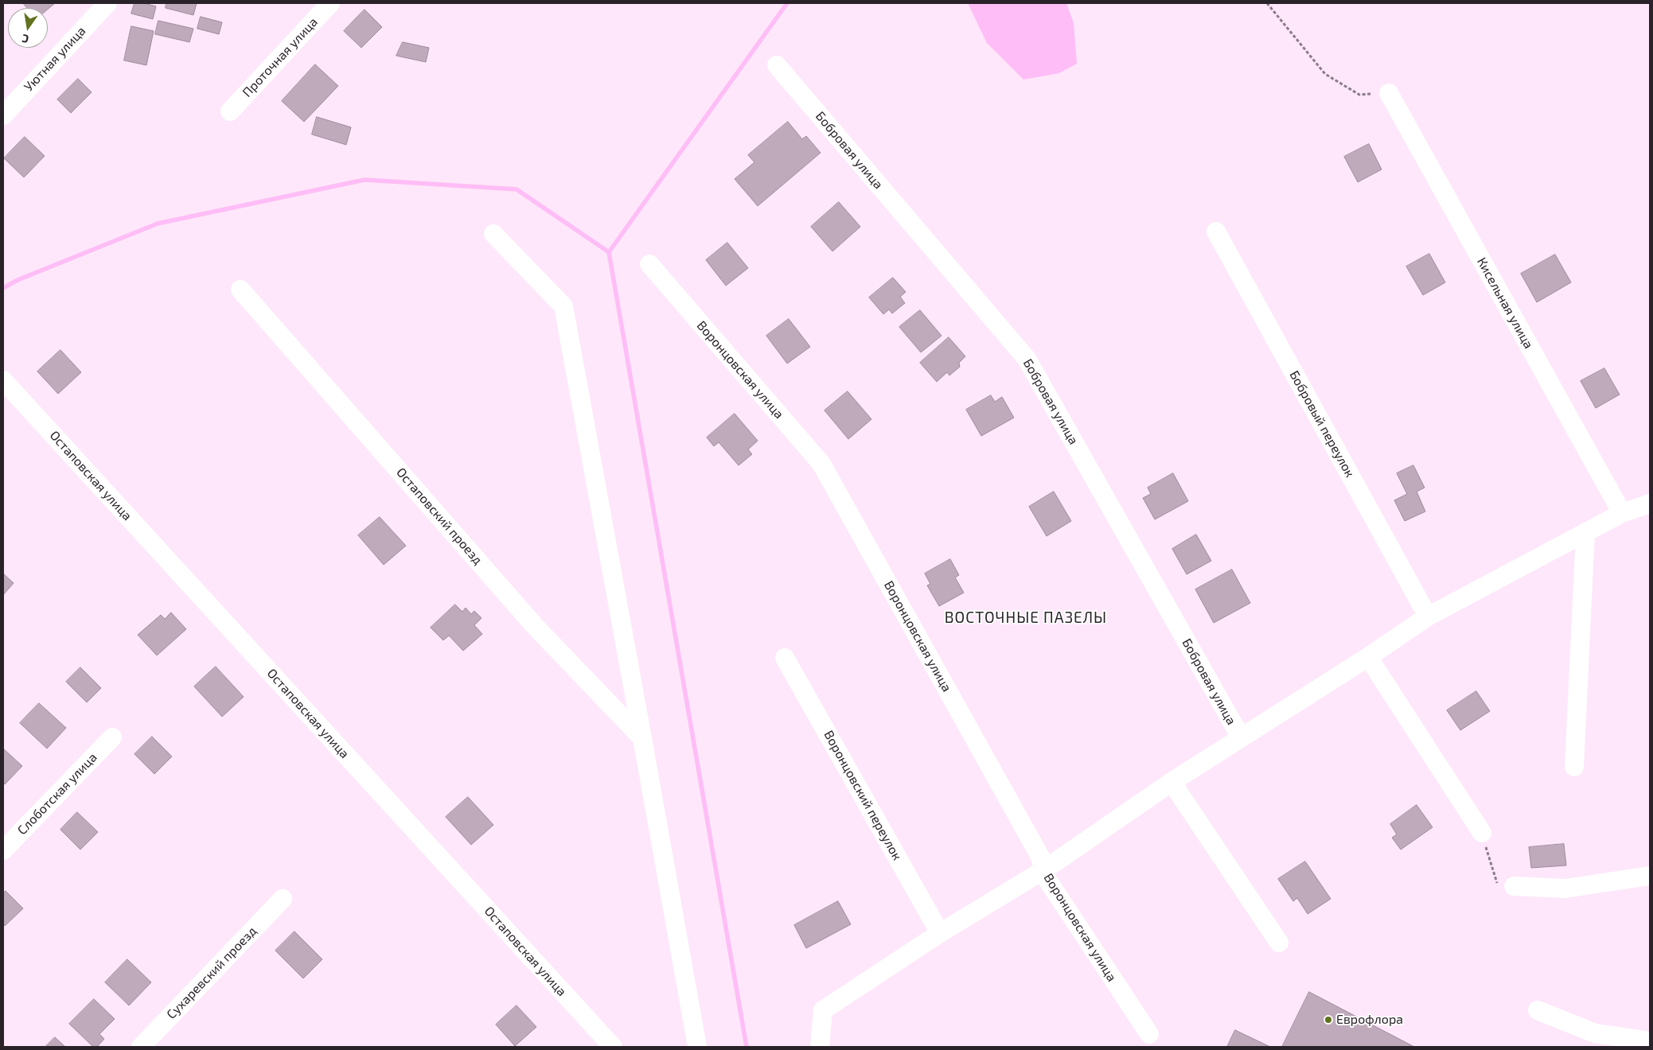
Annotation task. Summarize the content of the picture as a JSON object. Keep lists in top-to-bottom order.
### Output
{
  "streets": {
    "street": [
      "Проточная улица",
      "Уютная улица",
      "Бобровая улица",
      "Кисельная улица",
      "Воронцовская улица",
      "Бобровый переулок",
      "Остаповская улица",
      "Остаповский проезд",
      "Слоботская улица",
      "Воронцовский переулок",
      "Сухаревский проезд"
    ]
  },
  "districts": ["ВОСТОЧНЫЕ ПАЗЕЛЫ"],
  "places": ["Еврофлора"],
  "north": "bottom"
}
